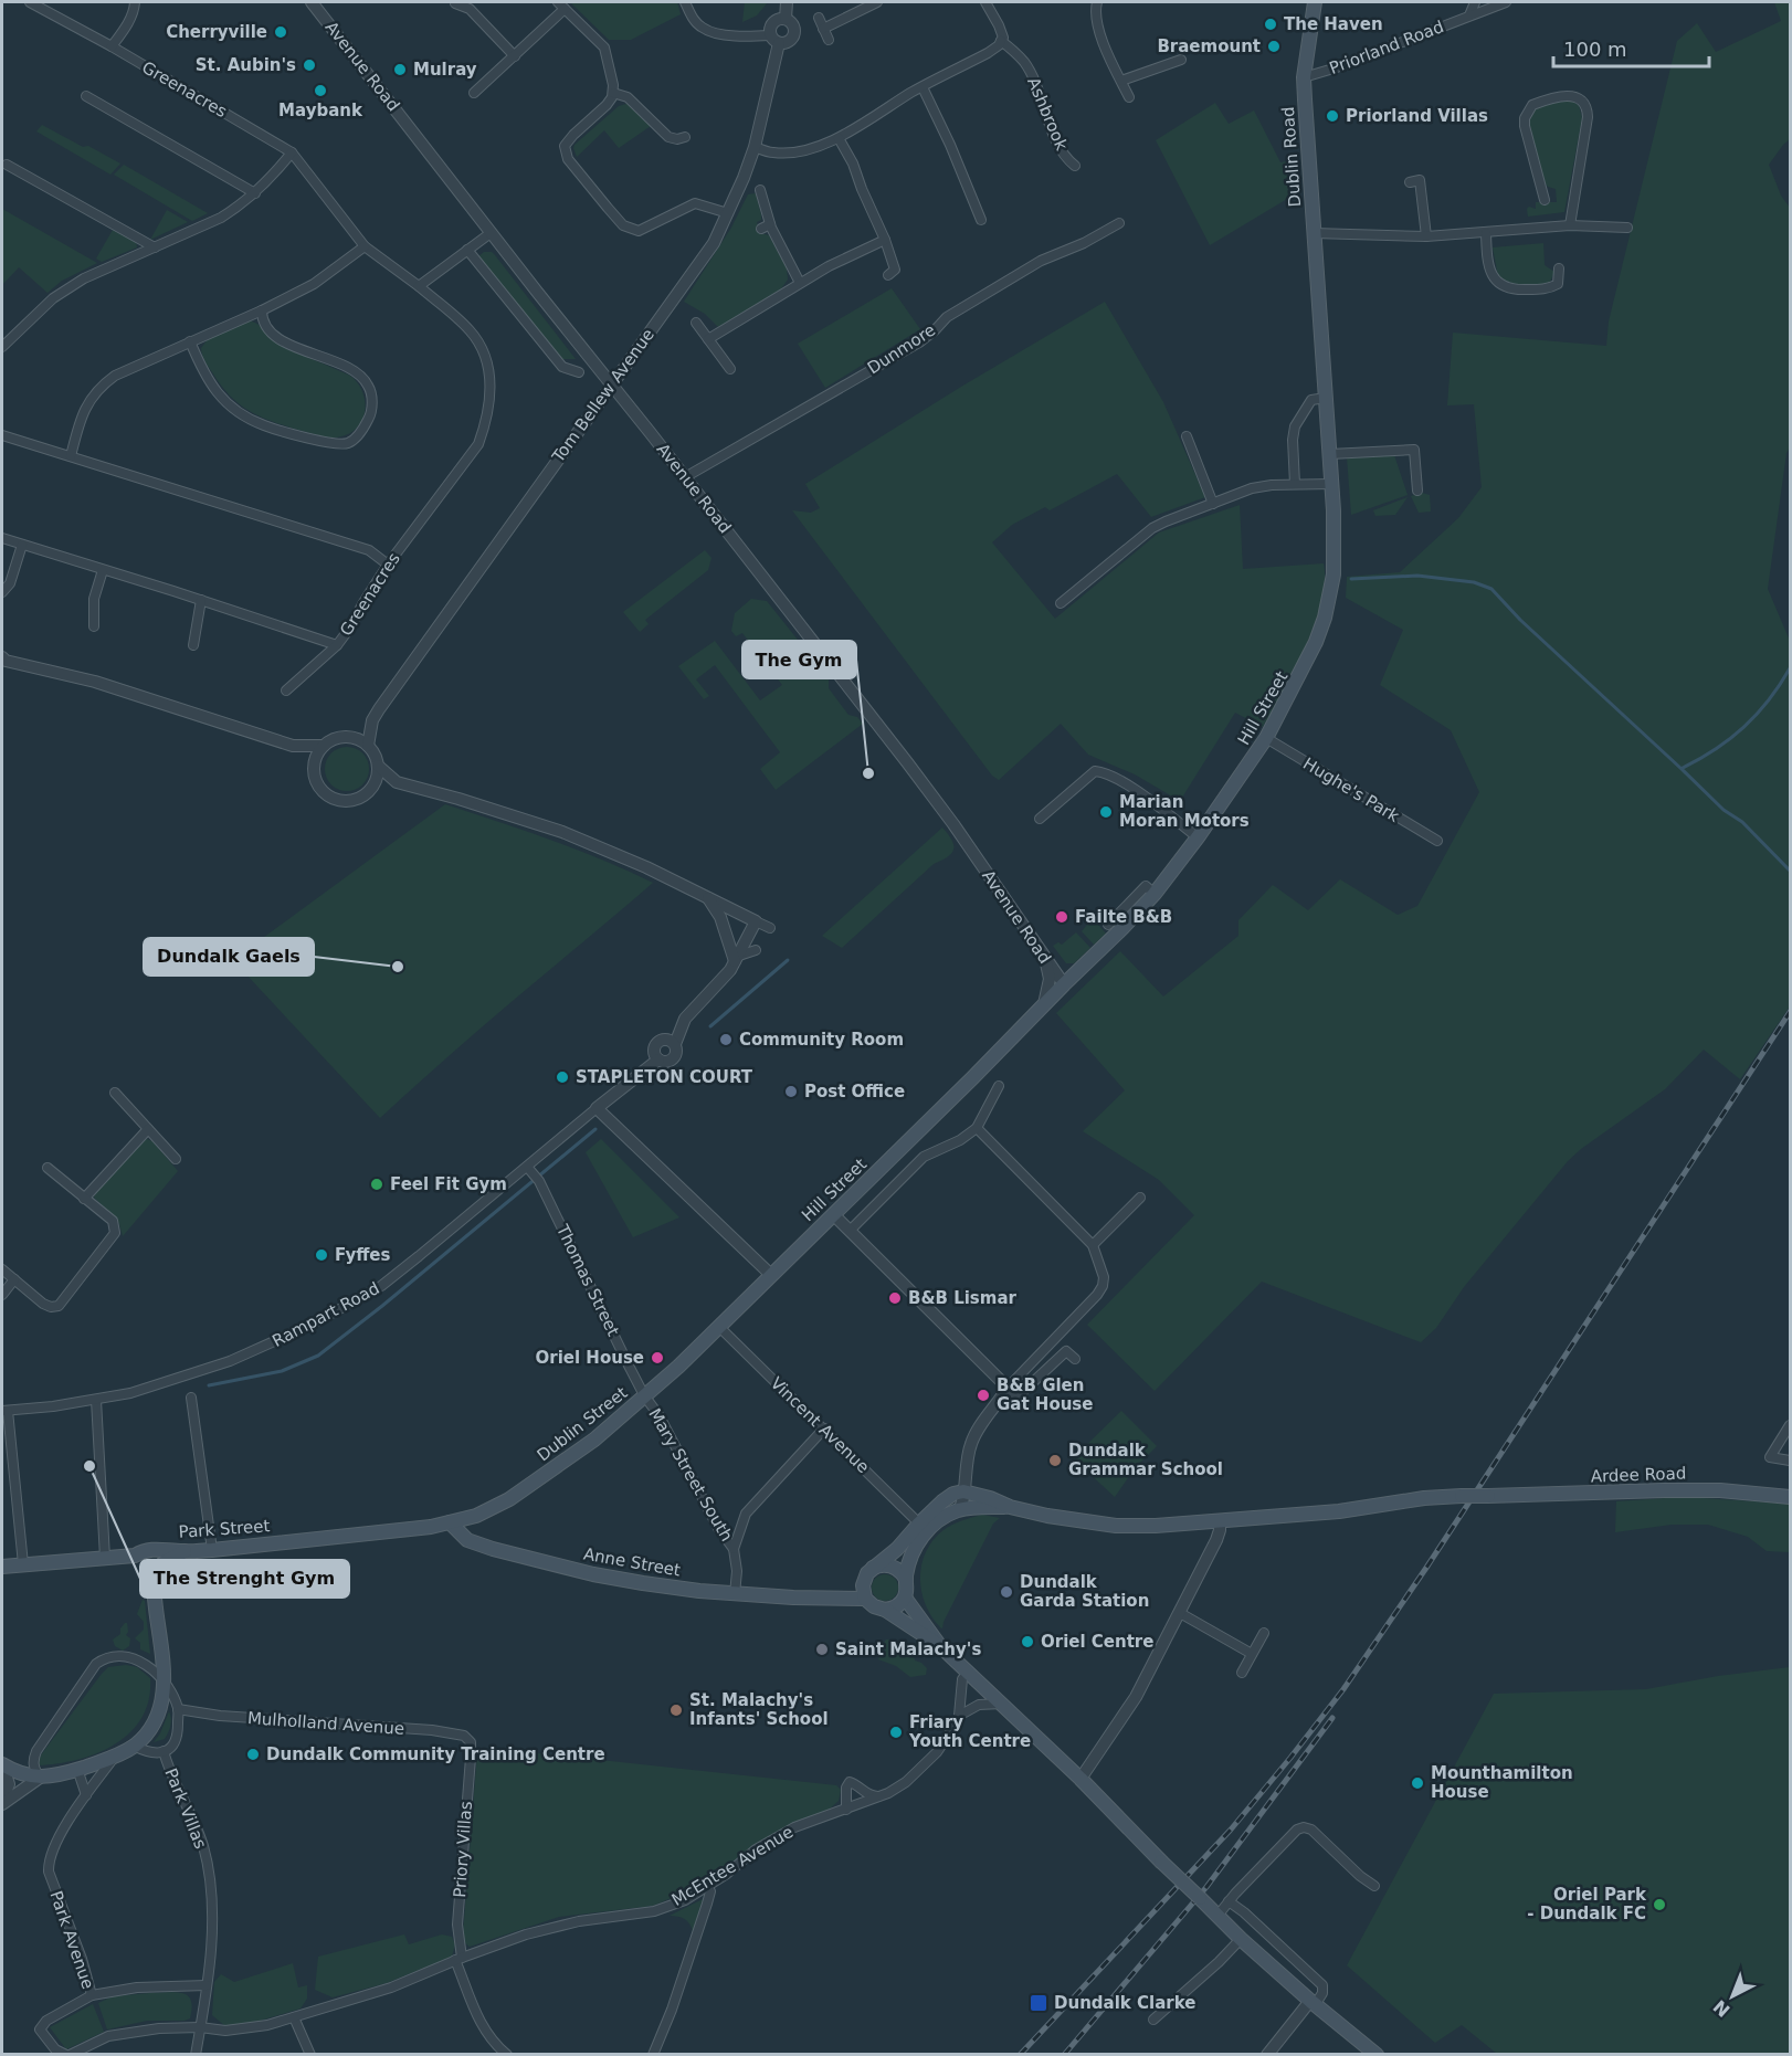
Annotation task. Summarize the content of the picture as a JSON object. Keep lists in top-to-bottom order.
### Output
{
  "streets": {
    "main road": [
      "Dublin Road",
      "Hill Street",
      "Dublin Street",
      "Ardee Road",
      "Park Street",
      "Anne Street"
    ],
    "street": [
      "Priorland Road",
      "Avenue Road",
      "Greenacres",
      "Ashbrook",
      "Dunmore",
      "Tom Bellew Avenue",
      "Hughe's Park",
      "Thomas Street",
      "Rampart Road",
      "Vincent Avenue",
      "Mary Street South",
      "Mulholland Avenue",
      "Park Villas",
      "Priory Villas",
      "McEntee Avenue",
      "Park Avenue"
    ]
  },
  "crossings": [
    ["Priorland Road", "Dublin Road"],
    ["Avenue Road", "Dunmore"],
    ["Avenue Road", "Tom Bellew Avenue"],
    ["Avenue Road", "Hill Street"],
    ["Dublin Road", "Hill Street"],
    ["Hill Street", "Hughe's Park"],
    ["Hill Street", "Dublin Street"],
    ["Hill Street", "Vincent Avenue"],
    ["Thomas Street", "Rampart Road"],
    ["Thomas Street", "Dublin Street"],
    ["Thomas Street", "Mary Street South"],
    ["Dublin Street", "Vincent Avenue"],
    ["Dublin Street", "Mary Street South"],
    ["Dublin Street", "Park Street"],
    ["Dublin Street", "Anne Street"],
    ["Mary Street South", "Anne Street"],
    ["Park Street", "Anne Street"],
    ["Mulholland Avenue", "Priory Villas"],
    ["Park Villas", "McEntee Avenue"],
    ["Priory Villas", "McEntee Avenue"],
    ["McEntee Avenue", "Park Avenue"]
  ],
  "places": {
    "other": [
      "The Haven",
      "Cherryville",
      "Braemount",
      "St. Aubin's",
      "Mulray",
      "Maybank",
      "Priorland Villas",
      "The Gym",
      "Marian Moran Motors",
      "Failte B&B",
      "Dundalk Gaels",
      "Community Room",
      "STAPLETON COURT",
      "Post Office",
      "Feel Fit Gym",
      "Fyffes",
      "B&B Lismar",
      "Oriel House",
      "B&B Glen Gat House",
      "Dundalk Grammar School",
      "The Strenght Gym",
      "Dundalk Garda Station",
      "Oriel Centre",
      "Saint Malachy's",
      "St. Malachy's Infants' School",
      "Friary Youth Centre",
      "Dundalk Community Training Centre",
      "Mounthamilton House",
      "Oriel Park - Dundalk FC"
    ],
    "transit": ["Dundalk Clarke"]
  },
  "scale_bar": "100 m",
  "north": "bottom left"
}
